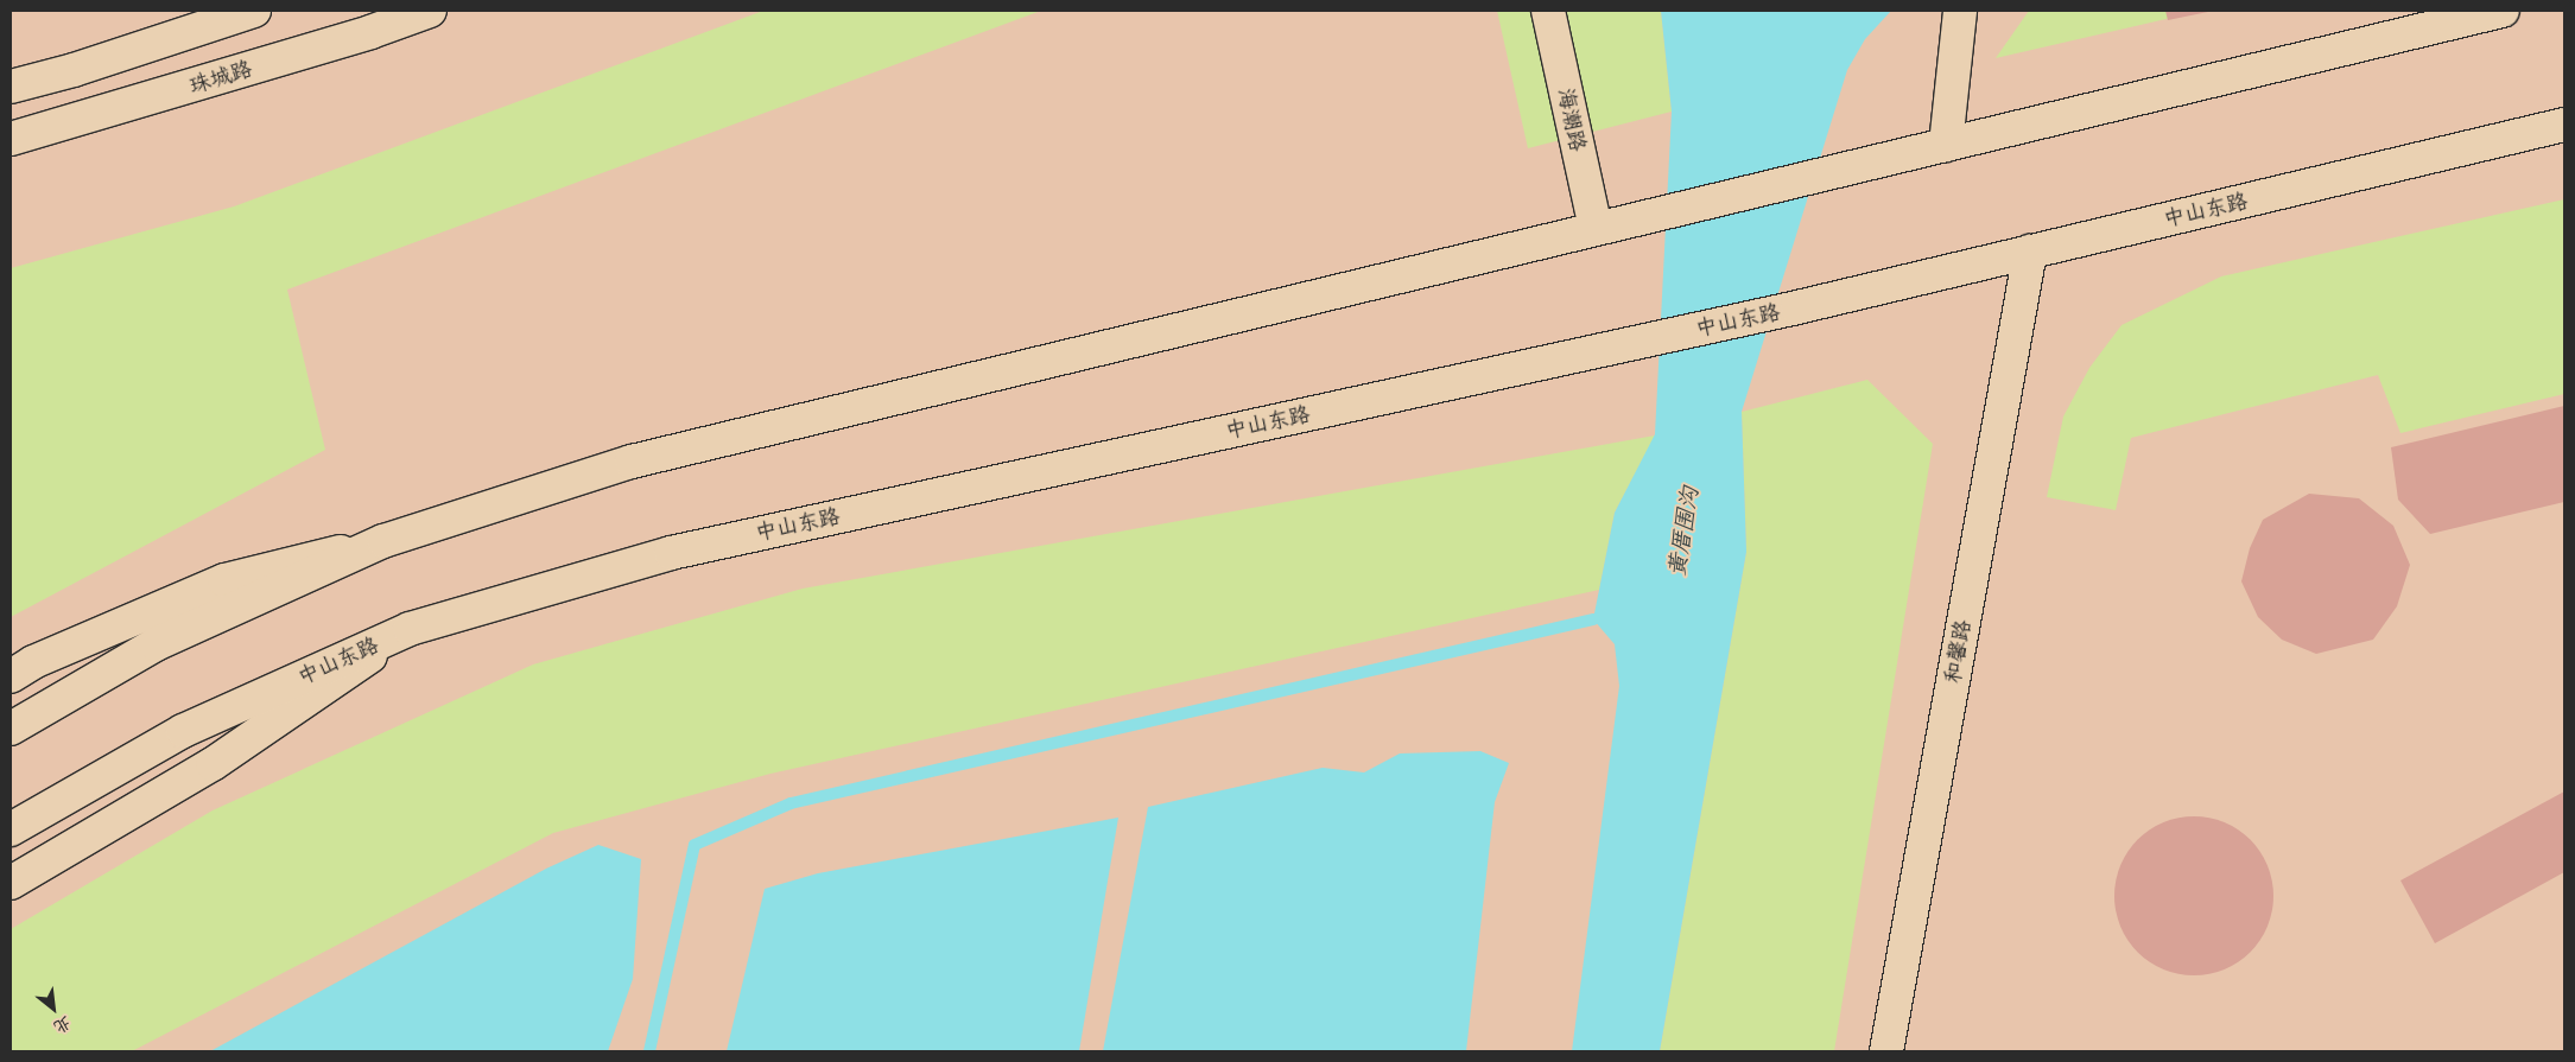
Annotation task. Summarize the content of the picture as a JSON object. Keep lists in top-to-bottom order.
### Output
{
  "streets": {
    "main road": [
      "珠城路",
      "海潮路",
      "中山东路",
      "和馨路"
    ]
  },
  "crossings": [
    ["中山东路", "和馨路"]
  ],
  "water": ["黄厝围沟"],
  "north": "bottom right"
}
